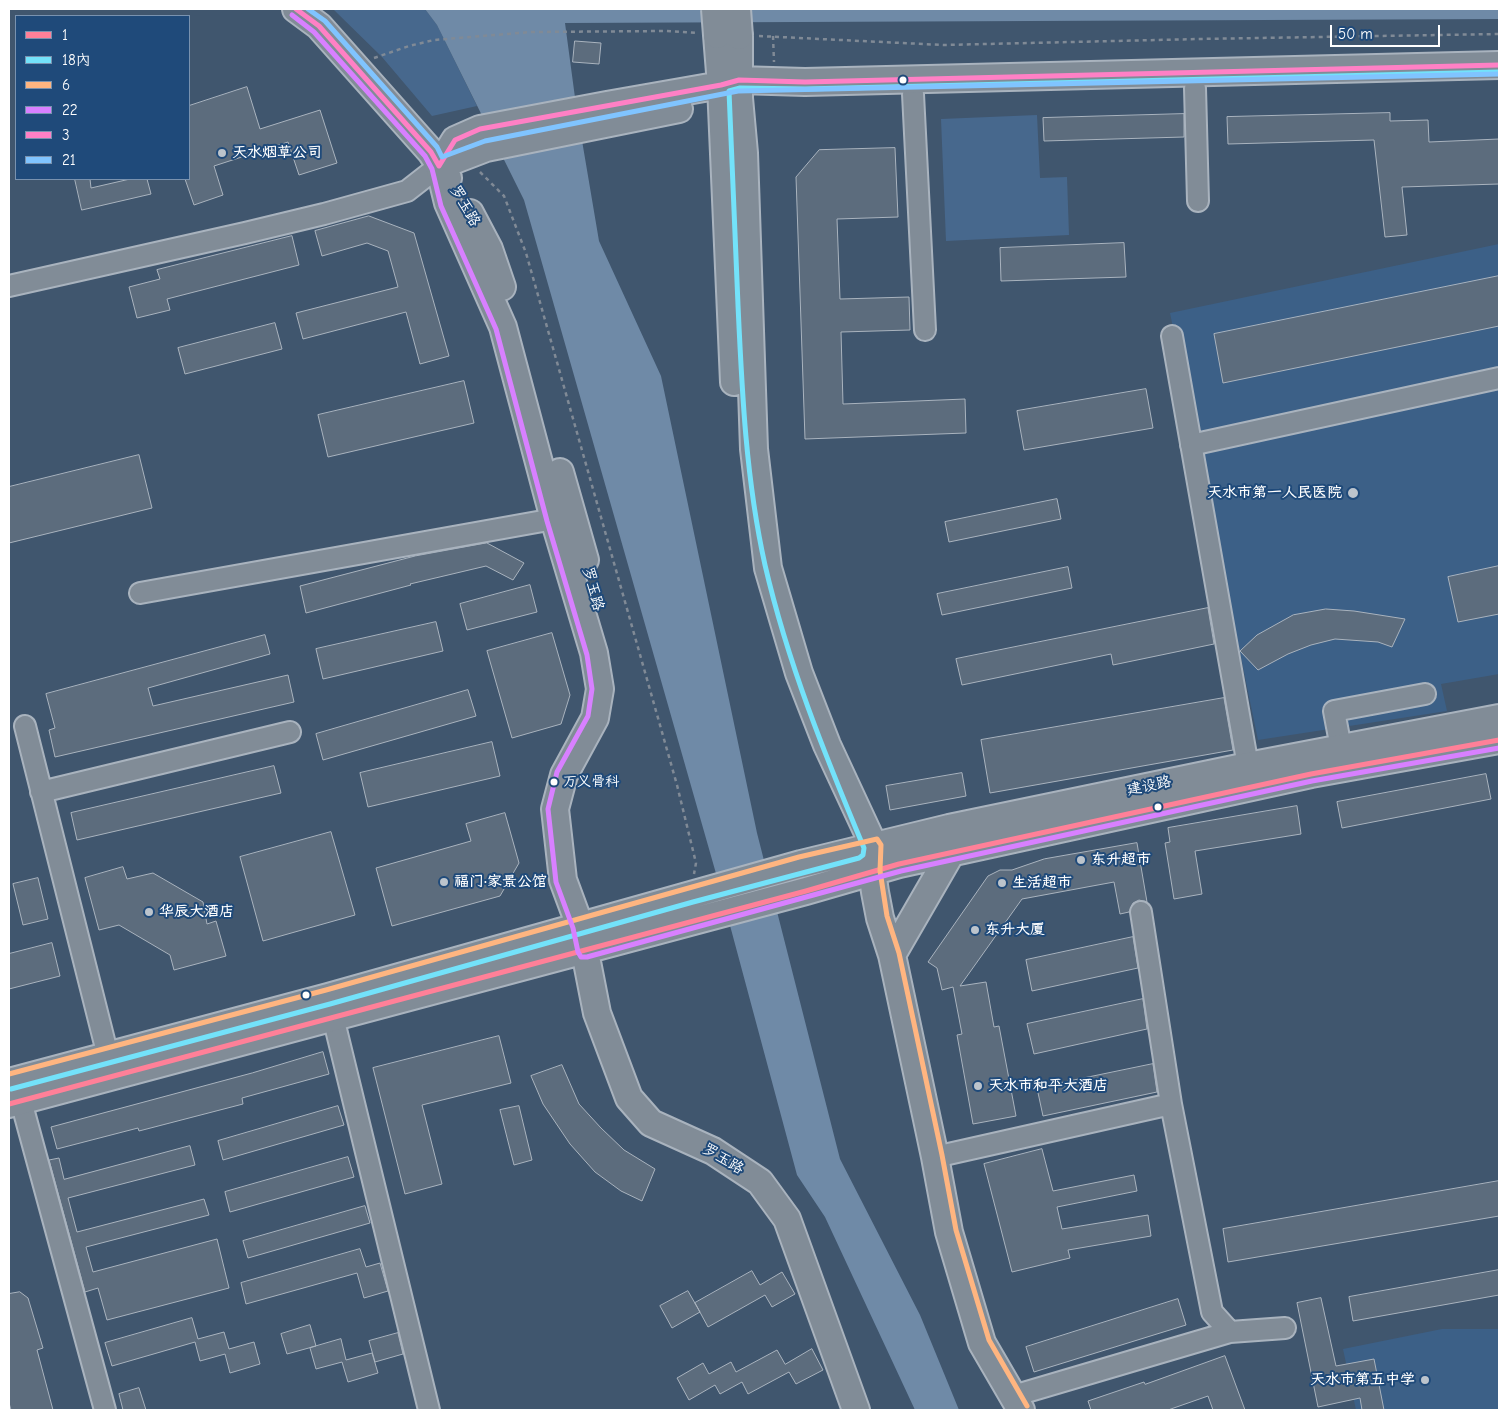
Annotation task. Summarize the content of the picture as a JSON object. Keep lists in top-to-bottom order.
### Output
{
  "streets": {
    "main road": ["罗玉路", "建设路"]
  },
  "crossings": [
    ["罗玉路", "建设路"]
  ],
  "places": [
    "天水烟草公司",
    "天水市第一人民医院",
    "万义骨科",
    "东升超市",
    "福门·家景公馆",
    "生活超市",
    "华辰大酒店",
    "东升大厦",
    "天水市和平大酒店",
    "天水市第五中学"
  ],
  "lines": [
    "transit line 3",
    "transit line 21",
    "transit line 22",
    "transit line 18内",
    "transit line 1",
    "transit line 6"
  ],
  "legend": [
    "1",
    "18内",
    "6",
    "22",
    "3",
    "21"
  ],
  "scale_bar": "50 m"
}
